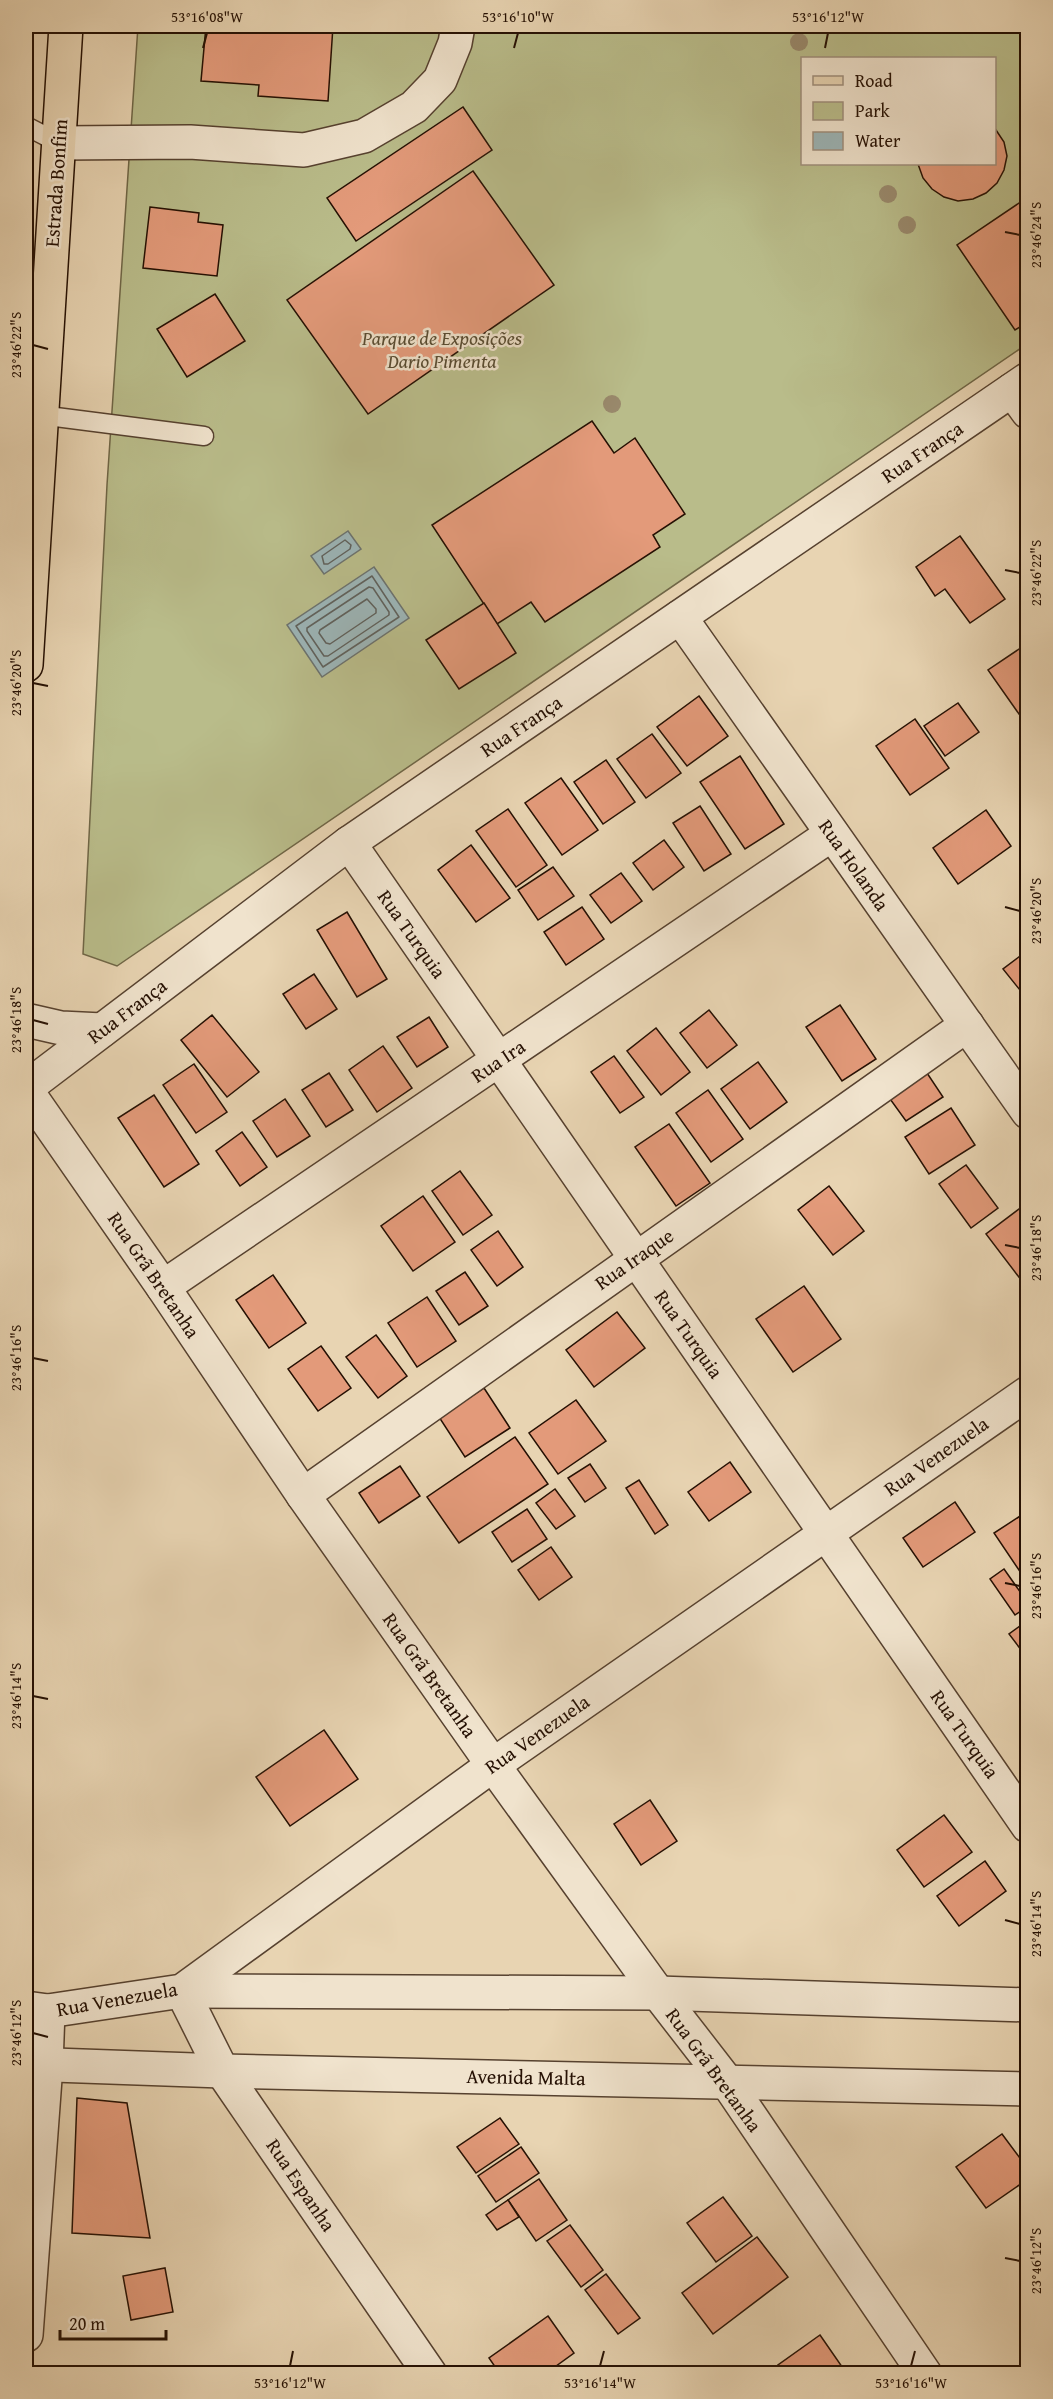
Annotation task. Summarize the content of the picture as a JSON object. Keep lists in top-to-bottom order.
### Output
{
  "streets": {
    "main road": ["Estrada Bonfim"],
    "street": [
      "Rua França",
      "Rua Holanda",
      "Rua Turquia",
      "Rua Ira",
      "Rua Iraque",
      "Rua Grã Bretanha",
      "Rua Venezuela",
      "Avenida Malta",
      "Rua Espanha"
    ]
  },
  "crossings": [
    ["Rua França", "Rua Holanda"],
    ["Rua França", "Rua Turquia"],
    ["Rua França", "Rua Grã Bretanha"],
    ["Rua Holanda", "Rua Ira"],
    ["Rua Holanda", "Rua Iraque"],
    ["Rua Turquia", "Rua Ira"],
    ["Rua Turquia", "Rua Iraque"],
    ["Rua Turquia", "Rua Venezuela"],
    ["Rua Ira", "Rua Grã Bretanha"],
    ["Rua Iraque", "Rua Grã Bretanha"],
    ["Rua Grã Bretanha", "Rua Venezuela"],
    ["Rua Grã Bretanha", "Avenida Malta"],
    ["Rua Venezuela", "Rua Espanha"],
    ["Avenida Malta", "Rua Espanha"]
  ],
  "parks": ["Parque de Exposições Dario Pimenta"],
  "legend": ["Road", "Park", "Water"],
  "scale_bar": "20 m",
  "coordinates": [
    "53°16'08\"W",
    "53°16'10\"W",
    "53°16'12\"W",
    "23°46'24\"S",
    "23°46'22\"S",
    "23°46'20\"S",
    "23°46'18\"S",
    "23°46'16\"S",
    "23°46'14\"S",
    "23°46'12\"S",
    "53°16'14\"W",
    "53°16'16\"W"
  ]
}
